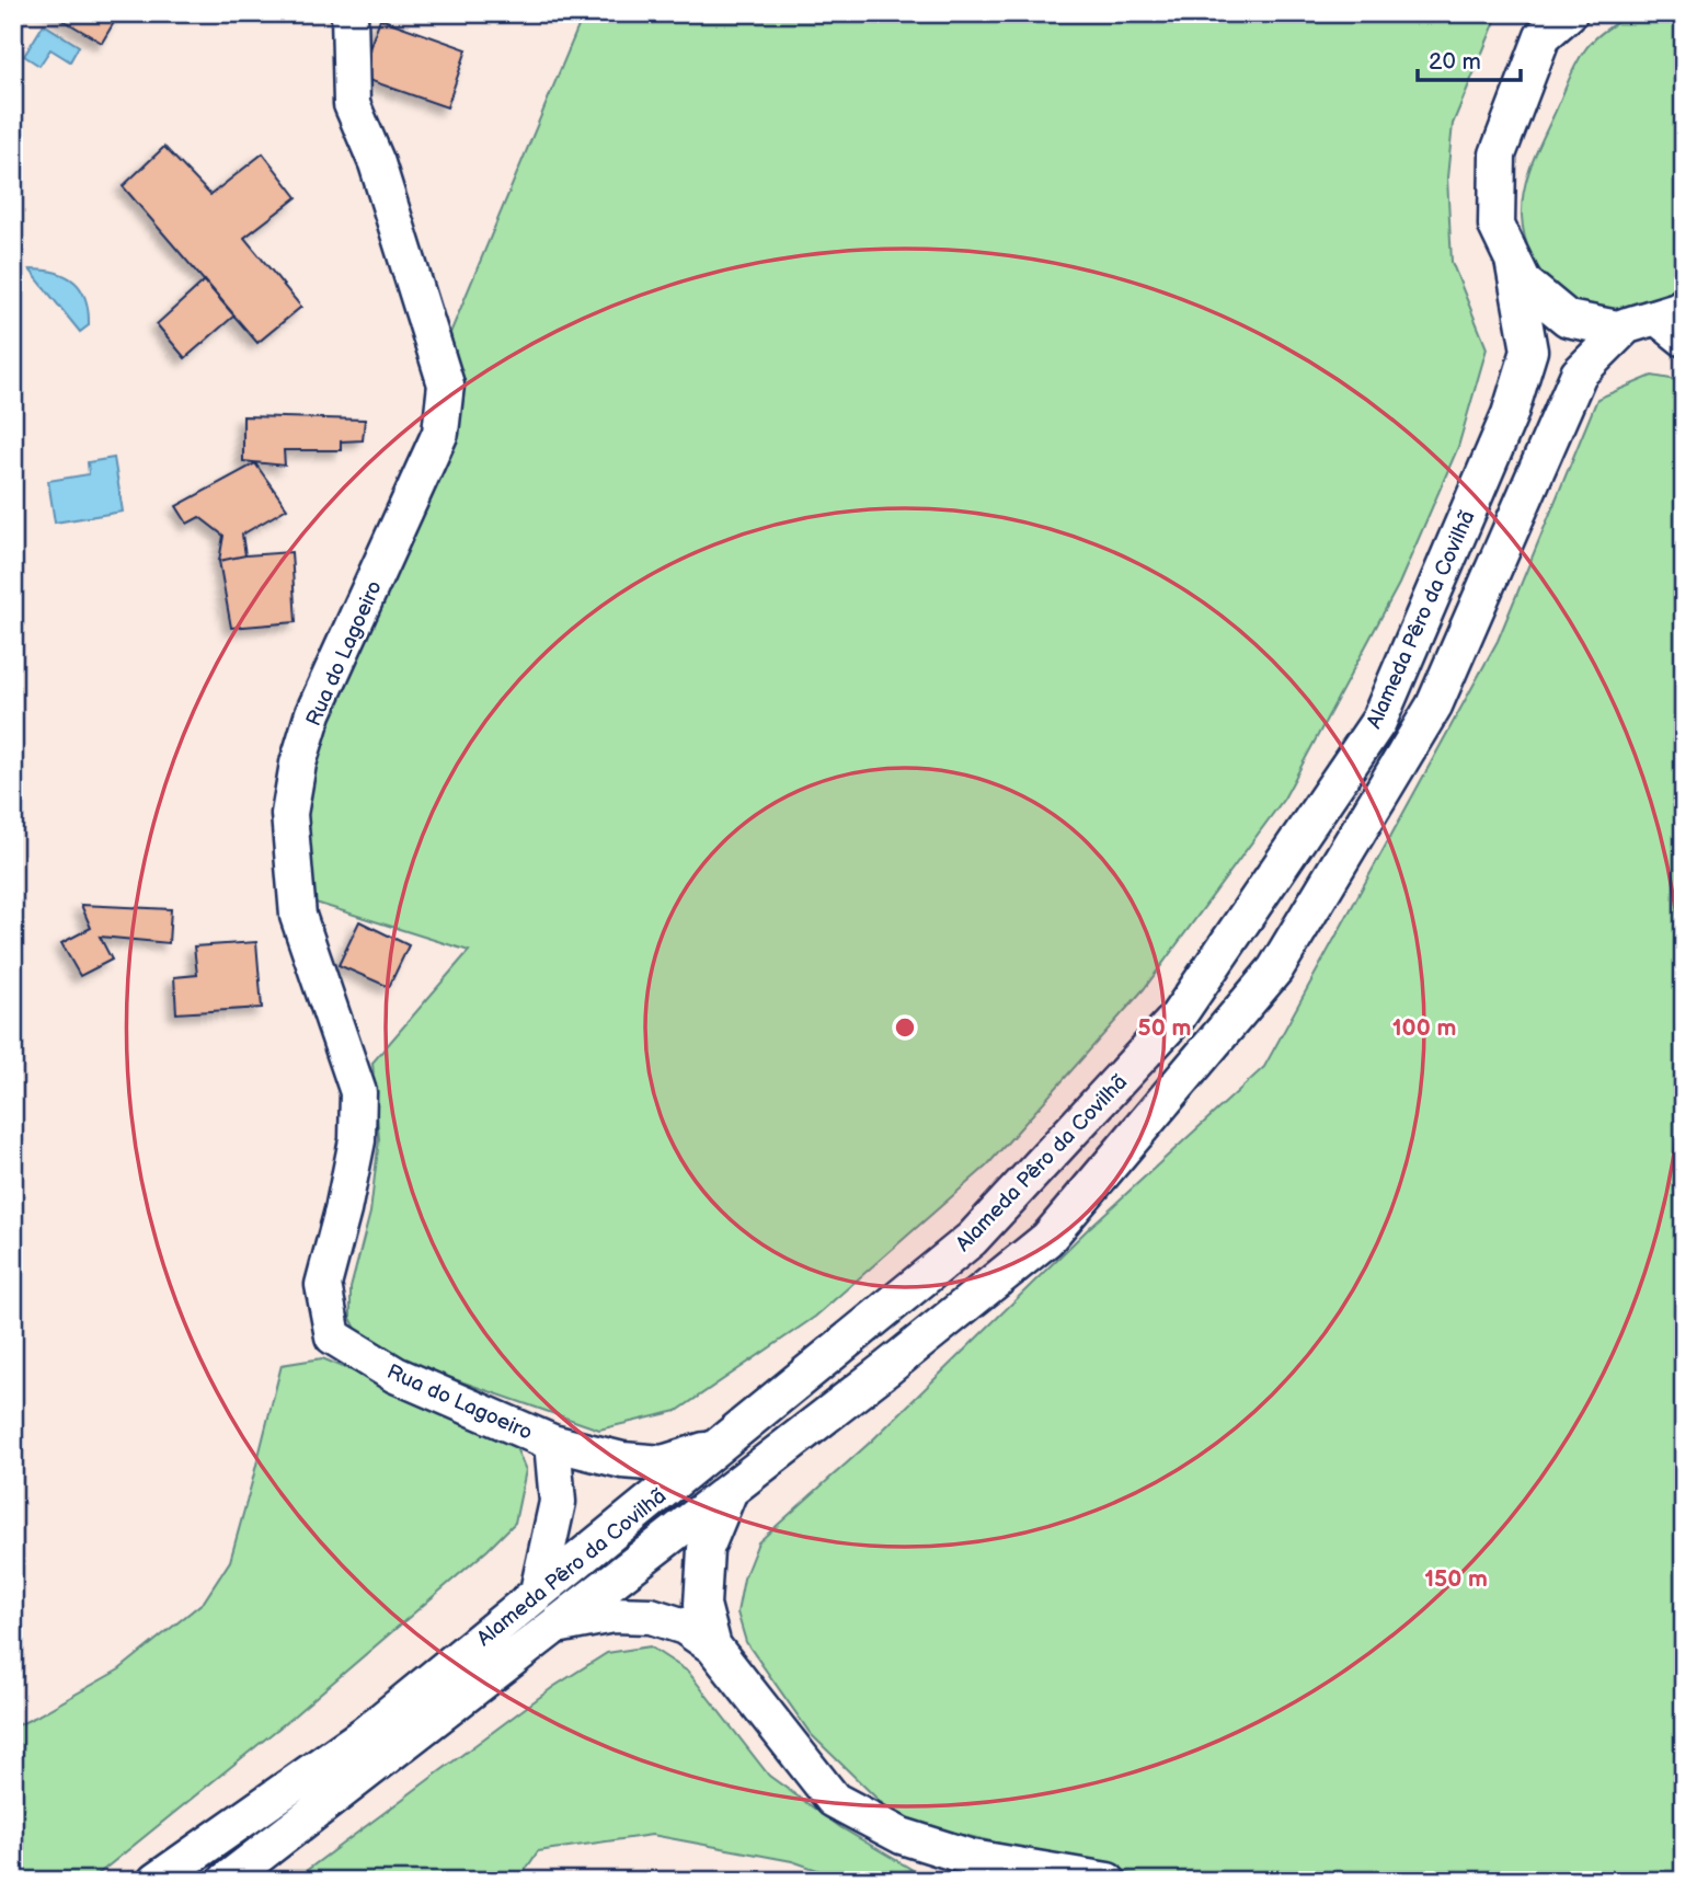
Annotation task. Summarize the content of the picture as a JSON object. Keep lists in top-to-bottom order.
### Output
{
  "streets": {
    "street": ["Alameda Pêro da Covilhã", "Rua do Lagoeiro"]
  },
  "crossings": [
    ["Alameda Pêro da Covilhã", "Rua do Lagoeiro"]
  ],
  "scale_bar": "20 m",
  "rings": ["50 m", "100 m", "150 m"]
}
